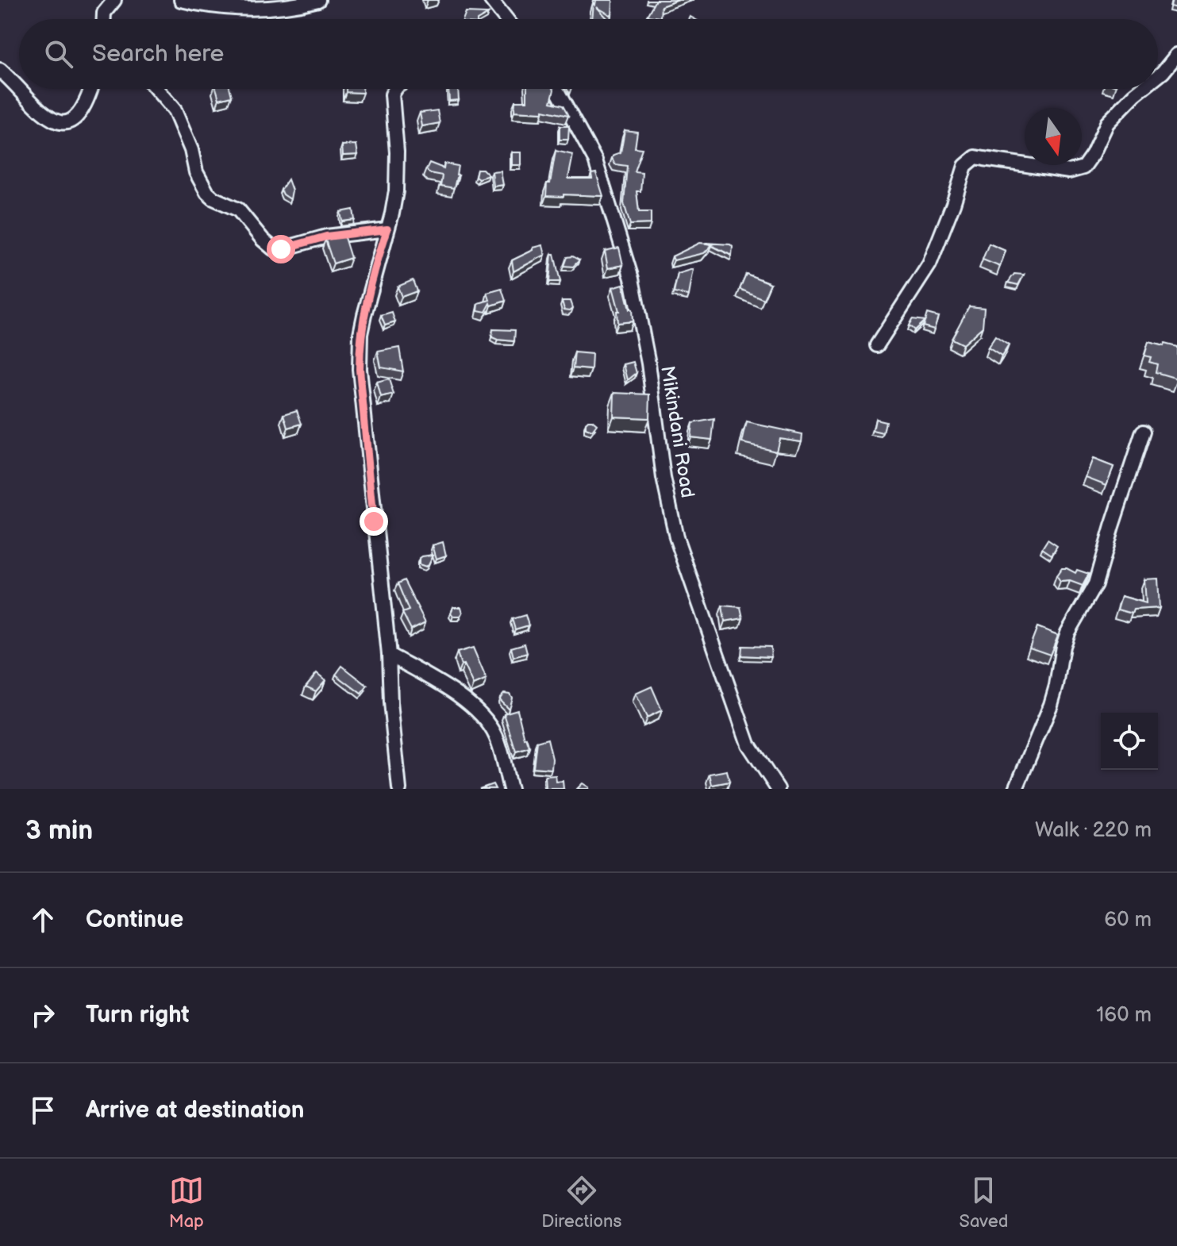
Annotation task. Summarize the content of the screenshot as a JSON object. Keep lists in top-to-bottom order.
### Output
{
  "streets": {
    "street": ["Mikindani Road"]
  },
  "north": "bottom",
  "page": {
    "search": "Search here",
    "heading": ["3 min", "Walk · 220 m"],
    "list": [
      ["Continue", "60 m"],
      ["Turn right", "160 m"],
      "Arrive at destination"
    ],
    "nav": ["Map", "Directions", "Saved"]
  }
}
